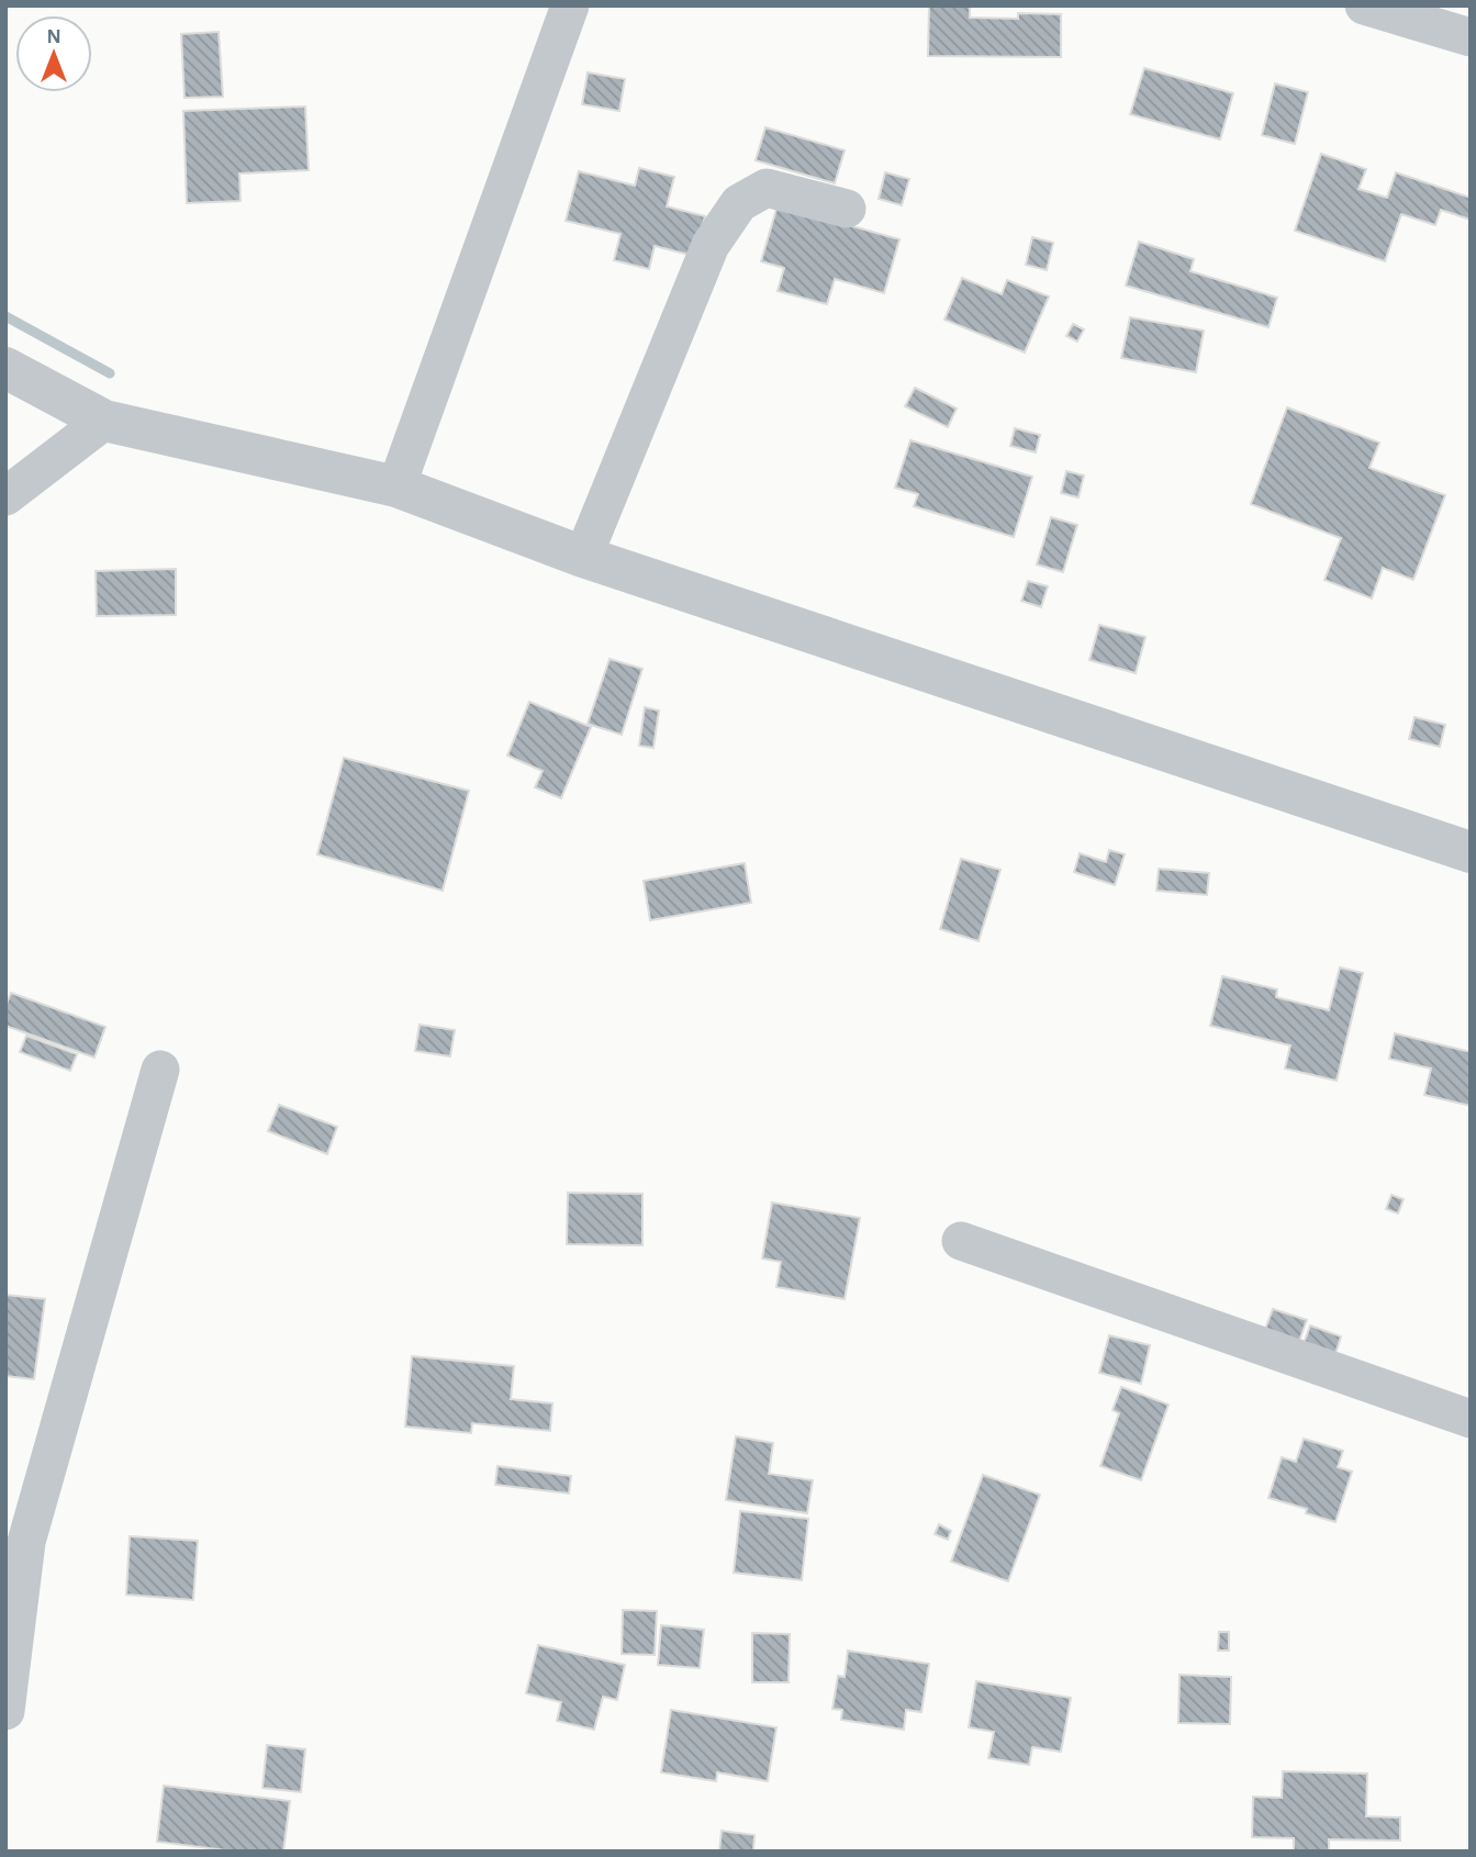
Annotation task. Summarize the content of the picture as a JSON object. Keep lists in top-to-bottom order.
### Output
{
  "north": "top"
}
